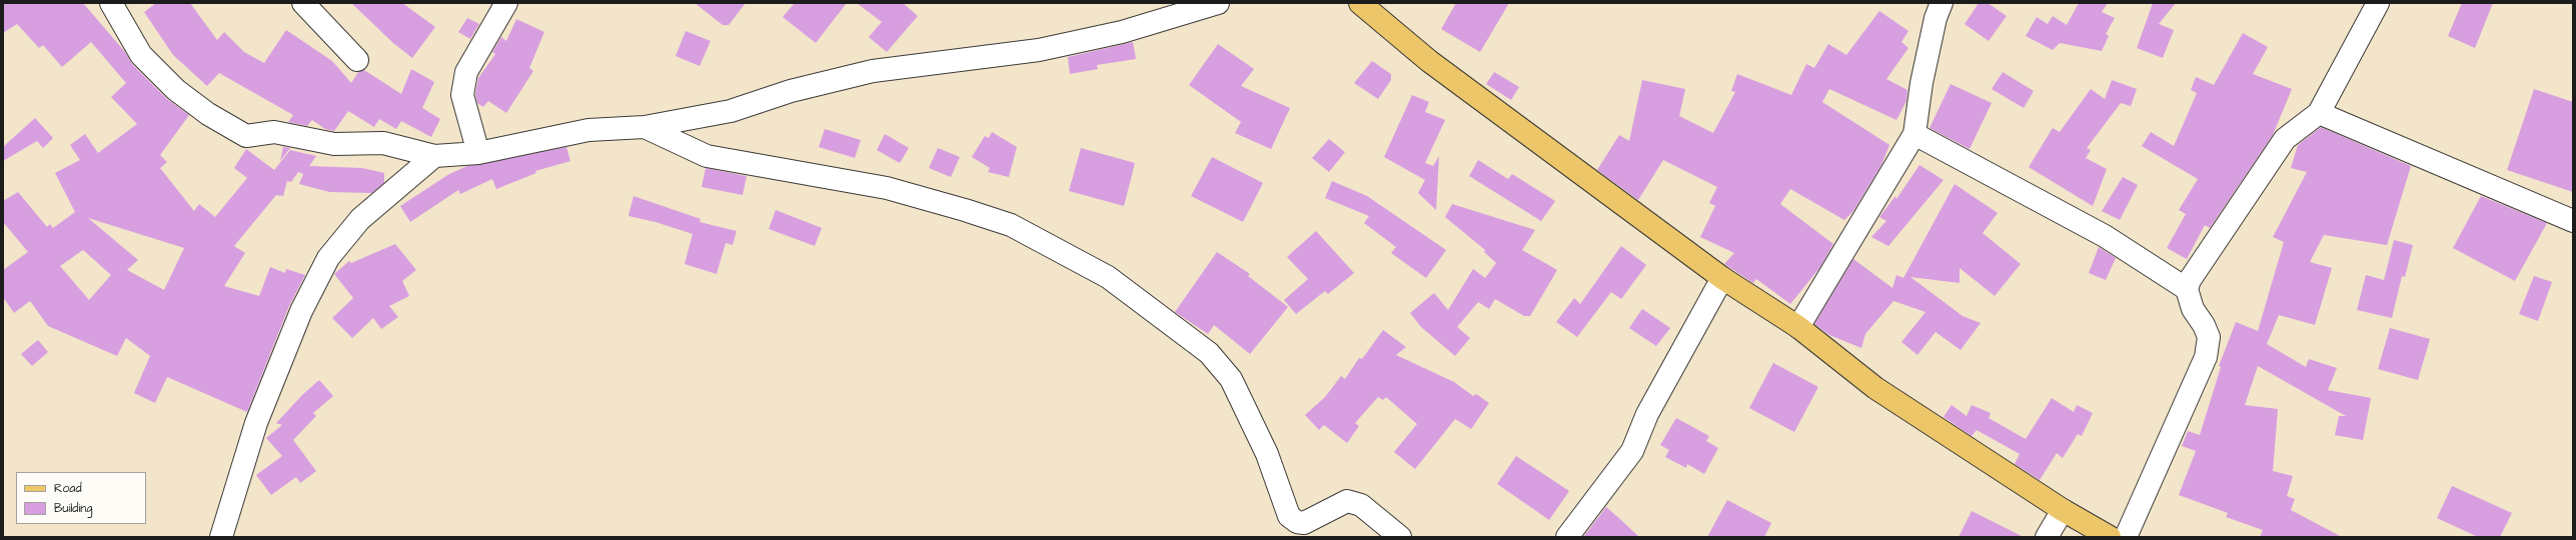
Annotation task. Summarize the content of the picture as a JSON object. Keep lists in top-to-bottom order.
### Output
{
  "legend": ["Road", "Building"]
}
